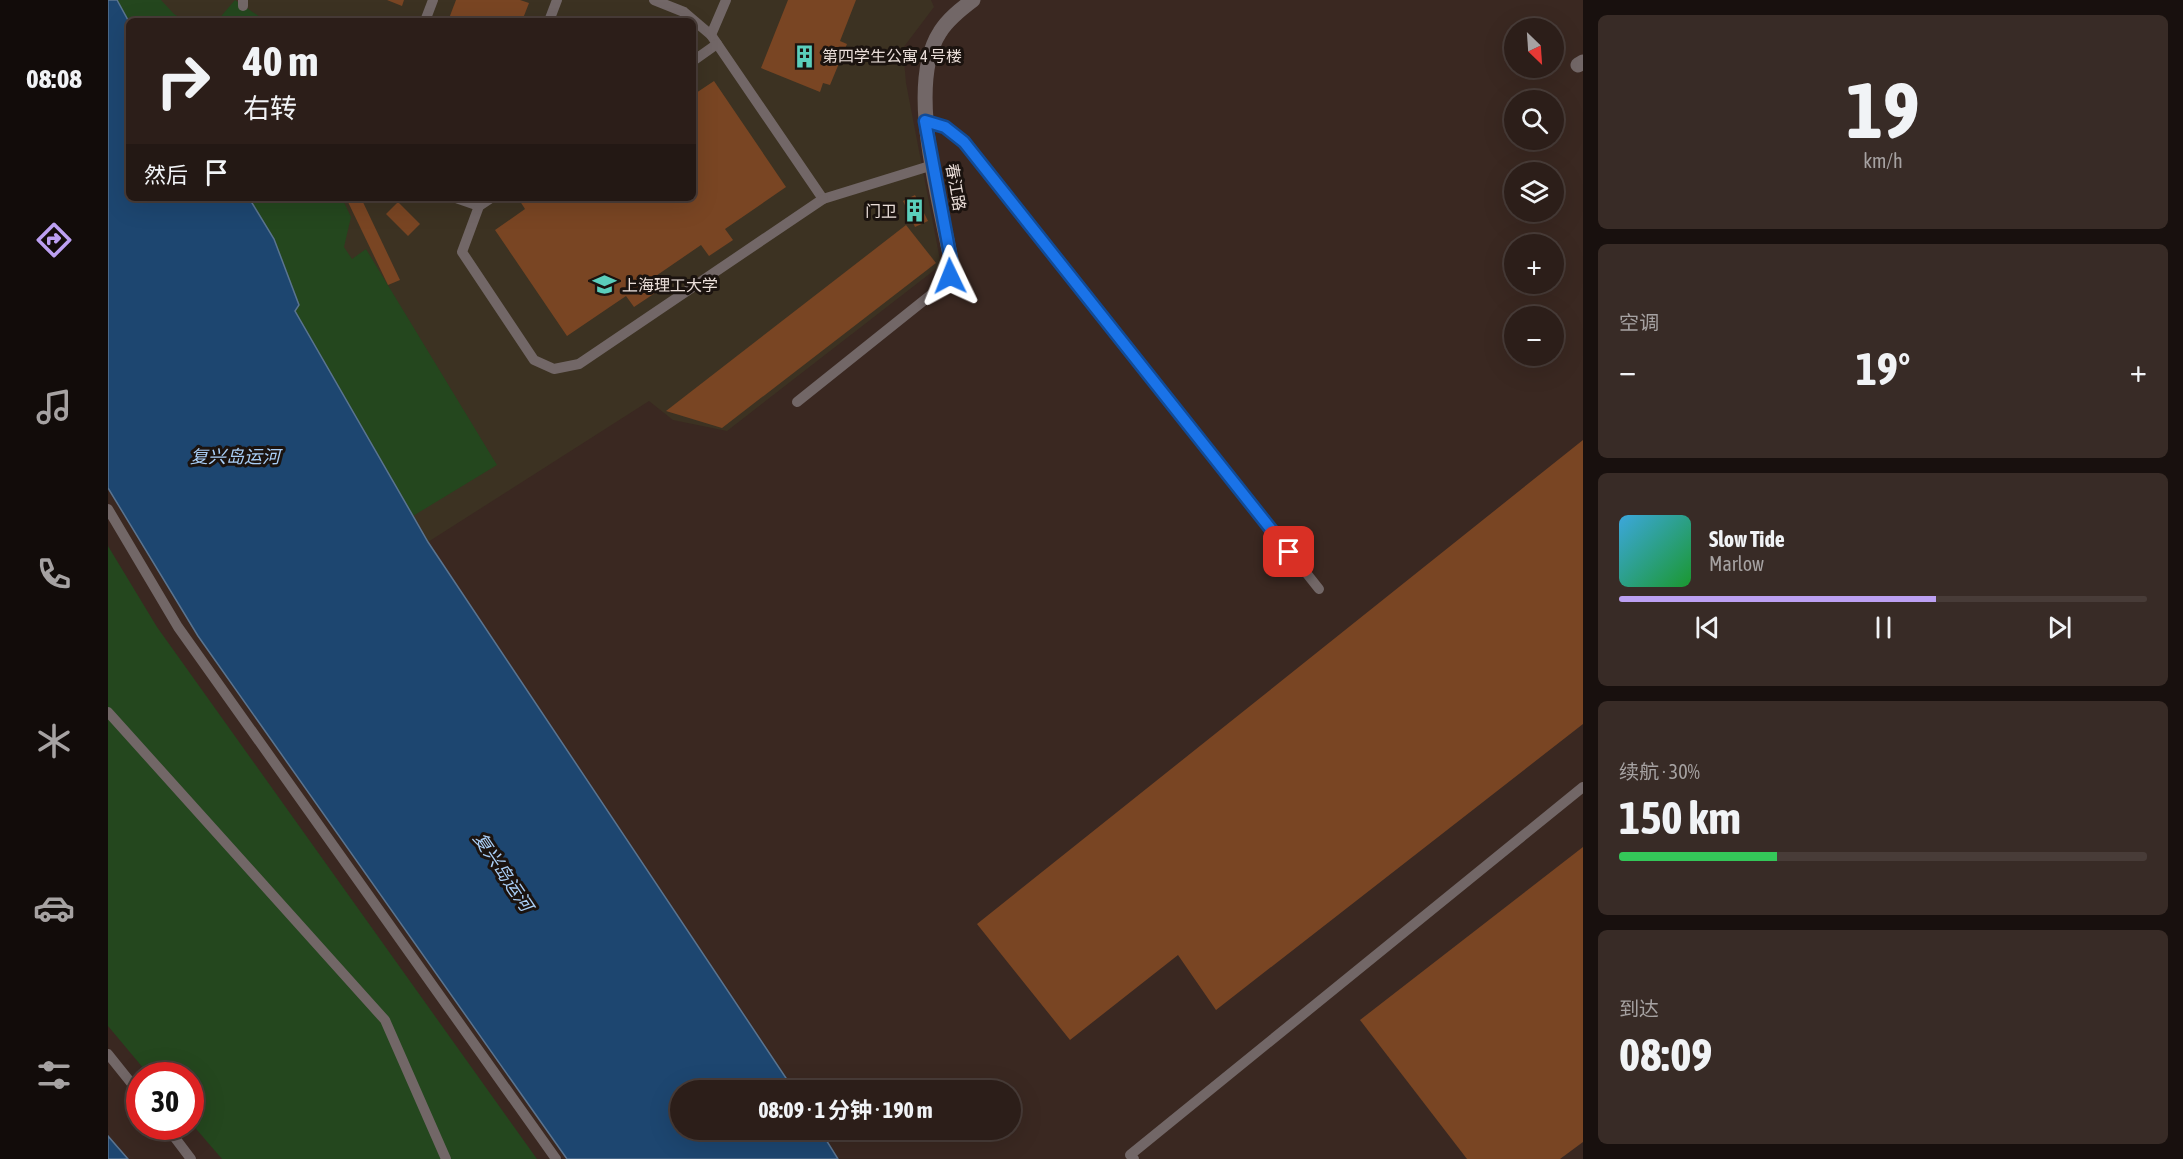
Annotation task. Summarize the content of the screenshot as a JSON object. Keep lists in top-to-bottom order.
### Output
{
  "streets": {
    "street": ["春江路"]
  },
  "water": ["复兴岛运河"],
  "places": {
    "building": ["第四学生公寓 4 号楼", "门卫"],
    "school or university": ["上海理工大学"]
  },
  "north": "bottom right",
  "page": {
    "tabs": "08:08",
    "tile": [
      ["19", "km/h"],
      "空调",
      ["续航 · 30%", "150 km"],
      ["到达", "08:09"]
    ],
    "map_buttons": ["+", "−"],
    "turn": ["40 m", "右转"],
    "then": "然后",
    "heat": ["−", "19°", "+"],
    "song": ["Slow Tide", "Marlow"],
    "limit": "30",
    "trip": "08:09 · 1 分钟 · 190 m"
  }
}
